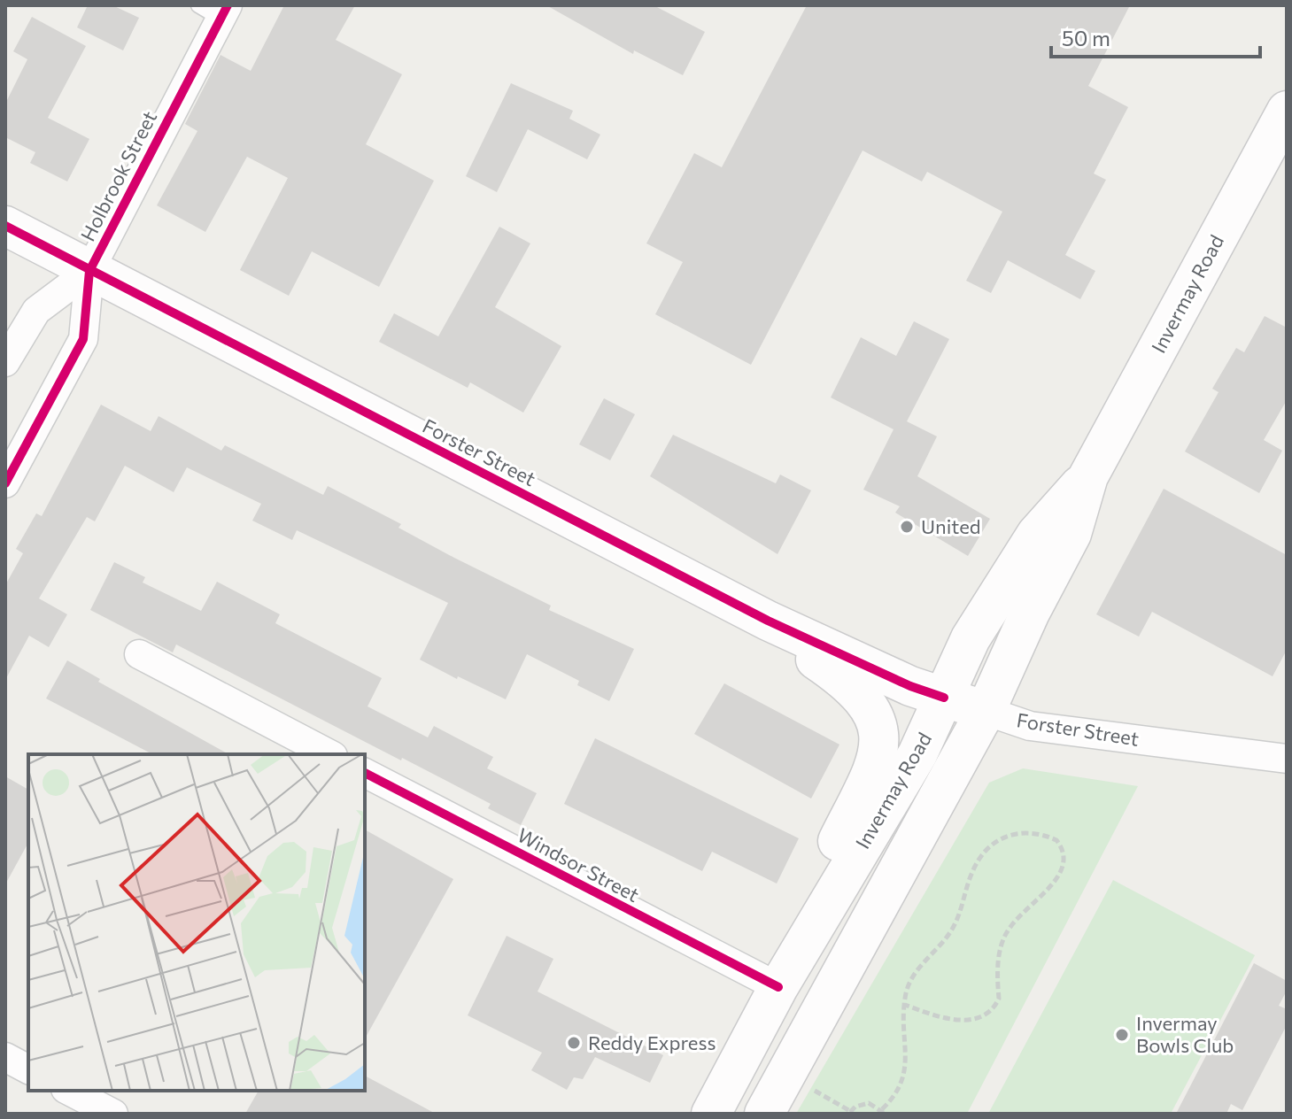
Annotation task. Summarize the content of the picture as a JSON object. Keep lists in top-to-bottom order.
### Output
{
  "streets": {
    "main road": ["Invermay Road", "Forster Street"],
    "street": ["Holbrook Street", "Windsor Street"]
  },
  "crossings": [
    ["Holbrook Street", "Forster Street"],
    ["Invermay Road", "Forster Street"],
    ["Invermay Road", "Windsor Street"]
  ],
  "places": ["United", "Invermay Bowls Club", "Reddy Express"],
  "scale_bar": "50 m"
}
